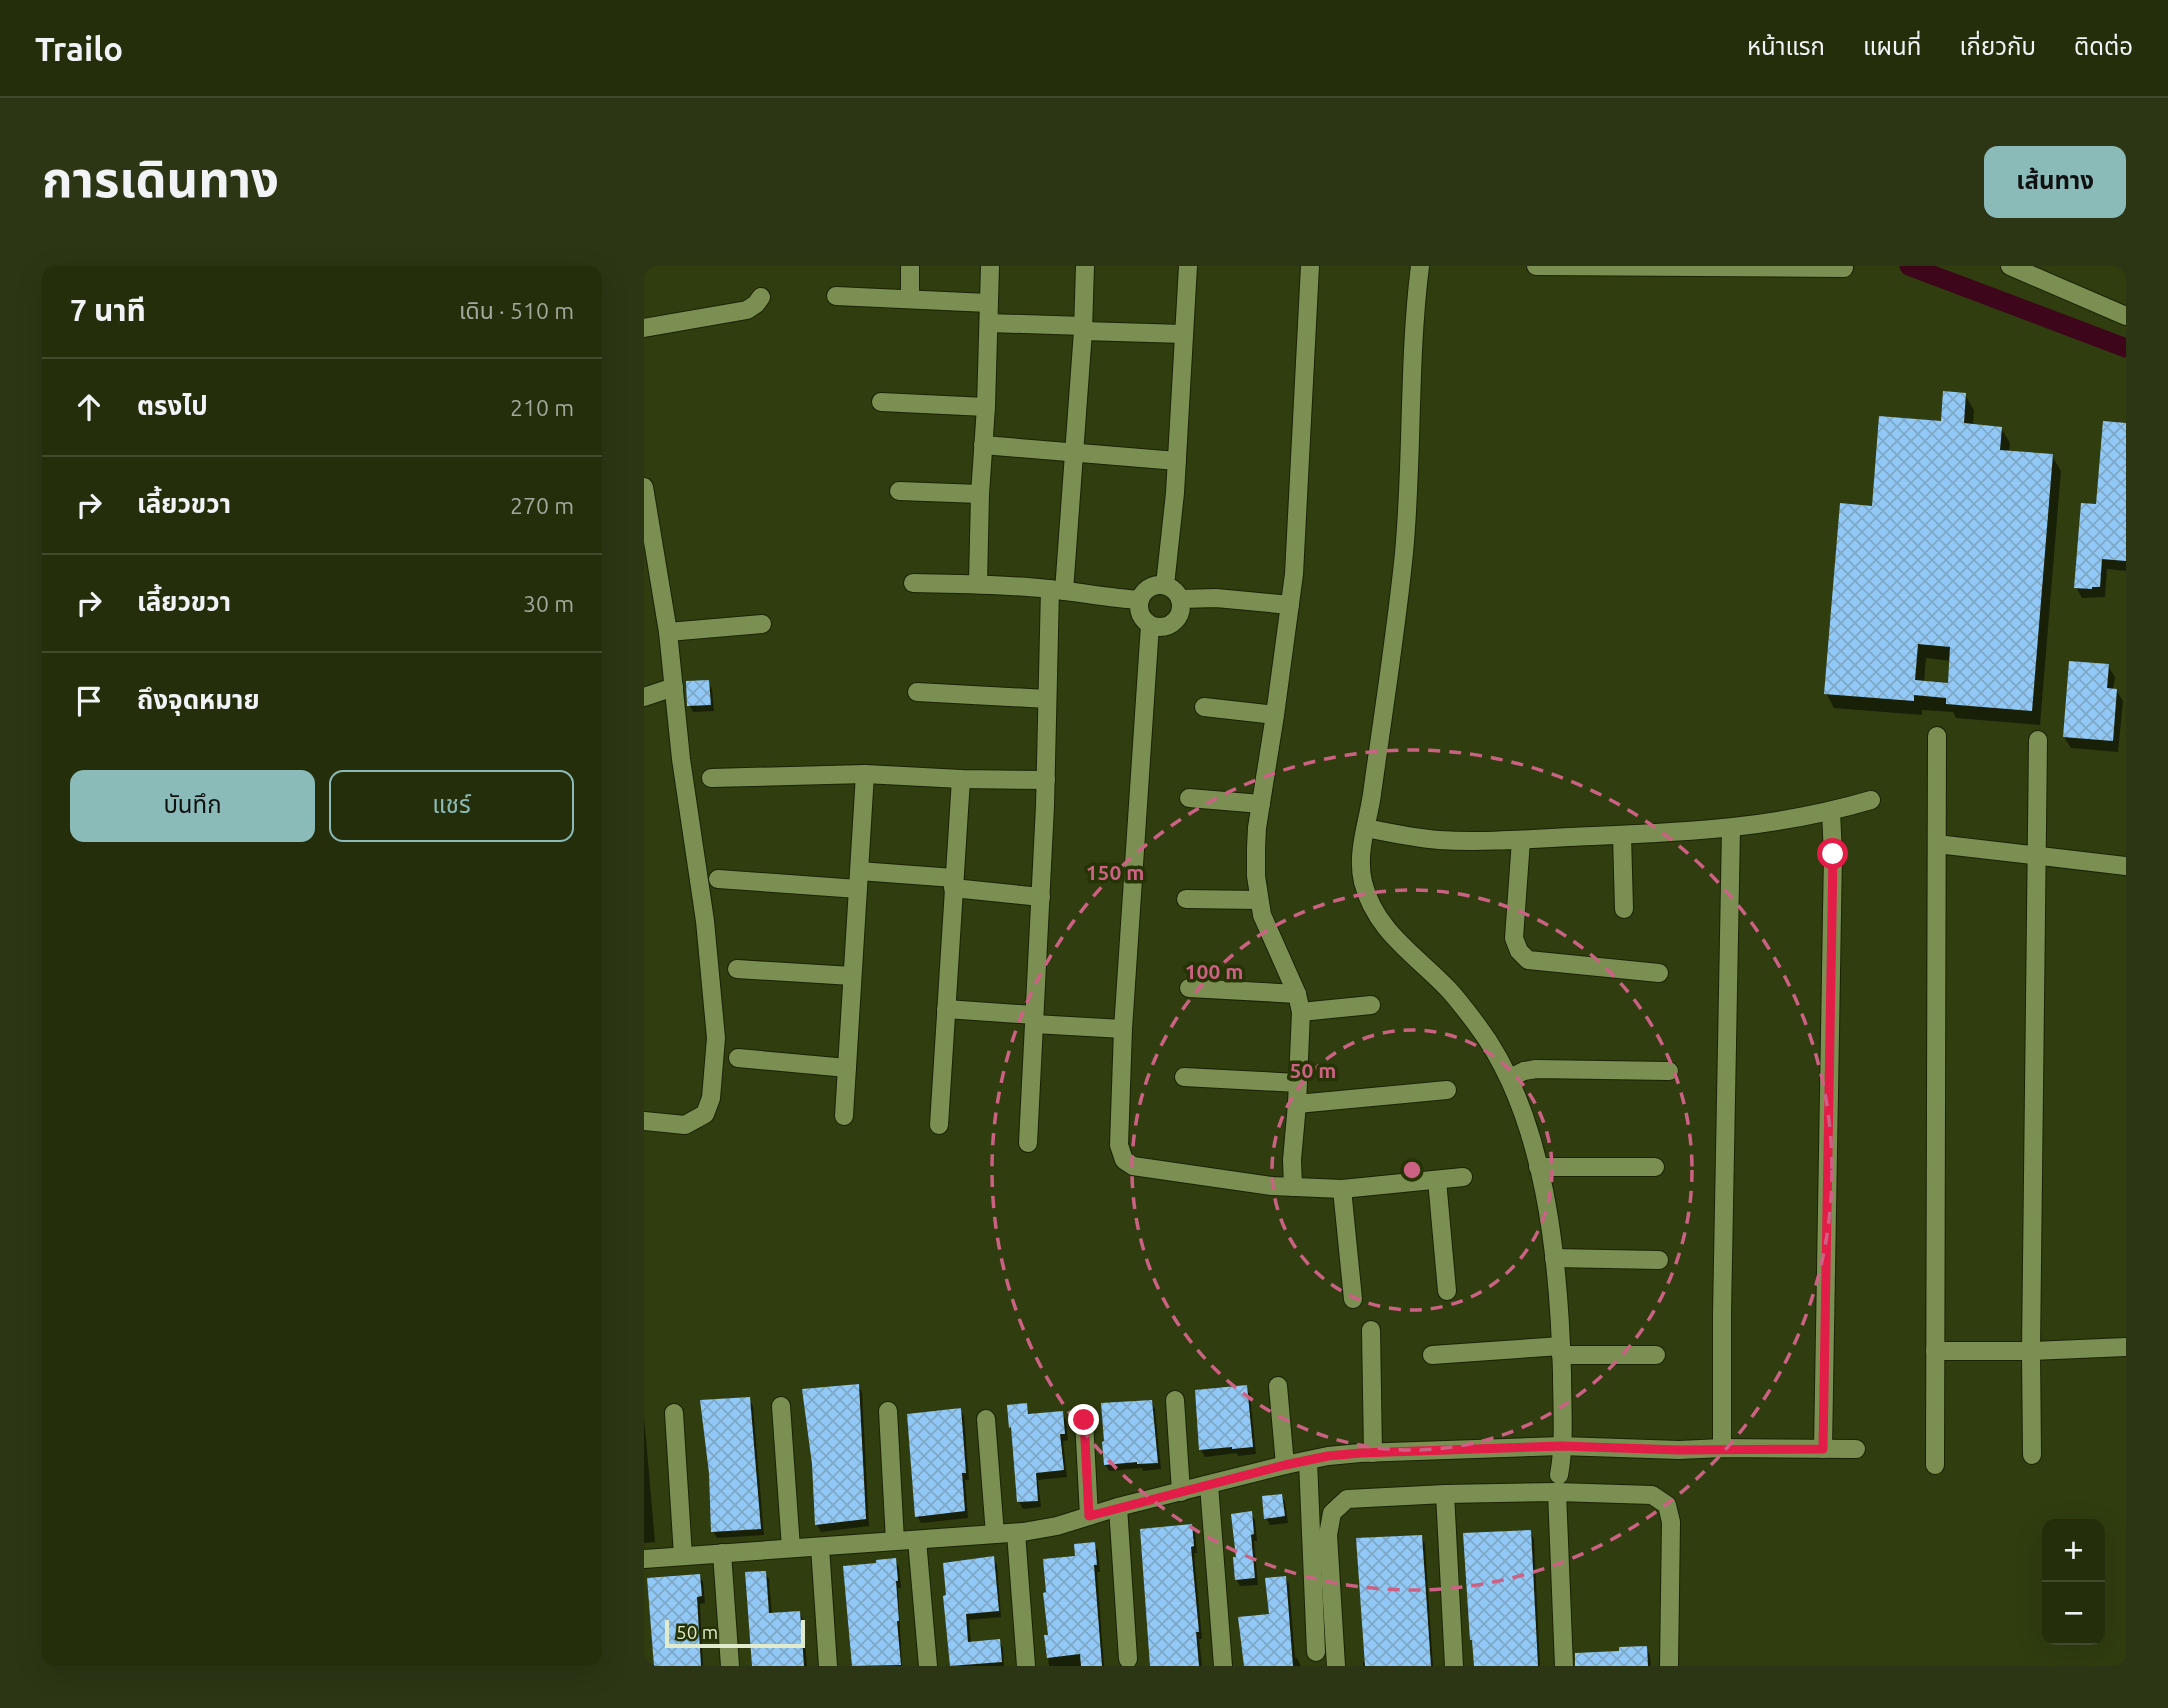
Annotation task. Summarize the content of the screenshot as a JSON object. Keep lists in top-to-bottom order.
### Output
{
  "scale_bar": "50 m",
  "page": {
    "header": "Trailo",
    "nav": [
      "หน้าแรก",
      "แผนที่",
      "เกี่ยวกับ",
      "ติดต่อ"
    ],
    "title": "การเดินทาง",
    "buttons": [
      "เส้นทาง",
      ["บันทึก", "แชร์"]
    ],
    "heading": ["7 นาที", "เดิน · 510 m"],
    "list": [
      ["ตรงไป", "210 m"],
      ["เลี้ยวขวา", "270 m"],
      ["เลี้ยวขวา", "30 m"],
      "ถึงจุดหมาย"
    ],
    "map_buttons": ["+", "−"],
    "scale": "50 m"
  },
  "rings": ["150 m", "100 m", "50 m"]
}
